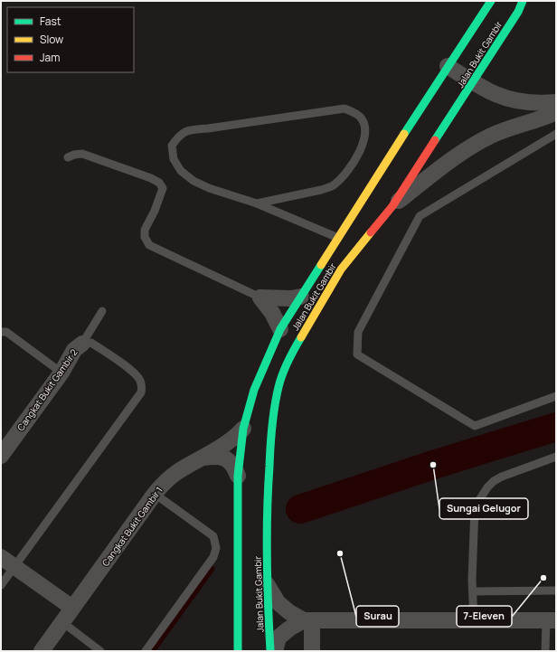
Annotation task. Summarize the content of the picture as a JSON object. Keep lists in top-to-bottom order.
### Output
{
  "streets": {
    "main road": ["Jalan Bukit Gambir"],
    "street": ["Cangkat Bukit Gambir 2", "Cangkat Bukit Gambir 1"]
  },
  "crossings": [
    ["Jalan Bukit Gambir", "Cangkat Bukit Gambir 1"]
  ],
  "places": ["Sungai Gelugor", "Surau", "7-Eleven"],
  "legend": ["Fast", "Slow", "Jam"]
}
